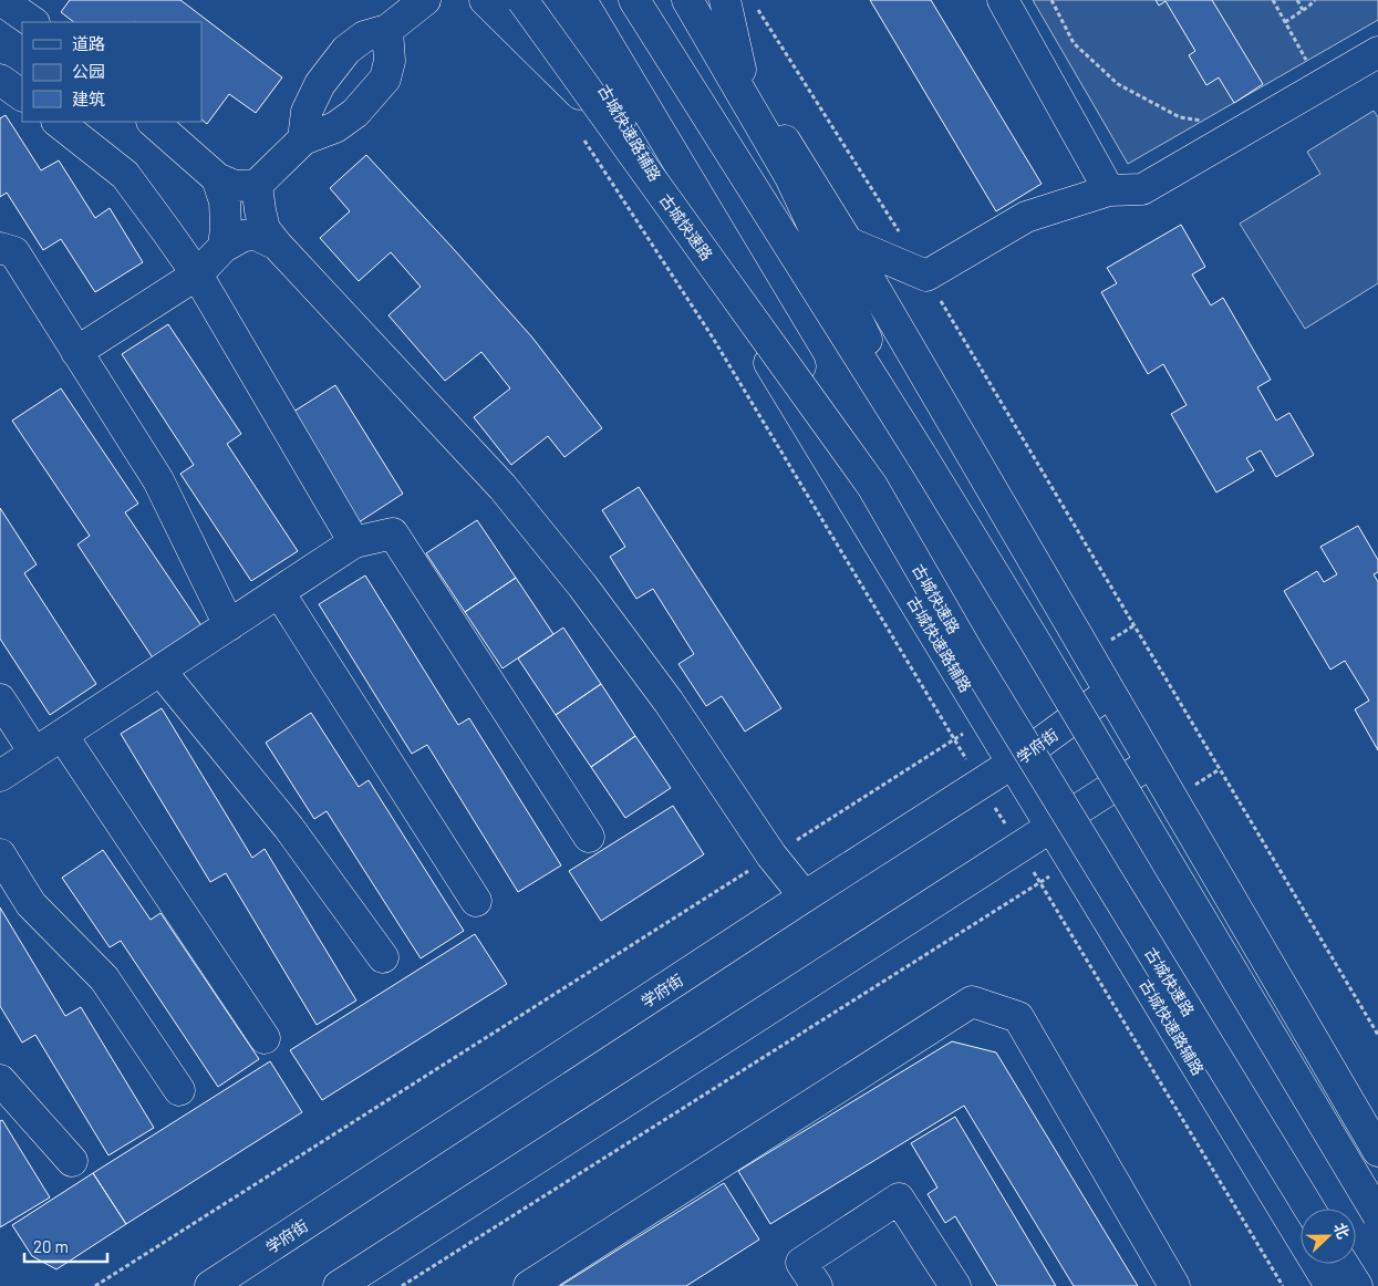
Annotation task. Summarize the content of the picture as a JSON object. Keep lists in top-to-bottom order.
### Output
{
  "streets": {
    "main road": ["古城快速路辅路", "古城快速路", "学府街"]
  },
  "crossings": [
    ["古城快速路辅路", "学府街"]
  ],
  "legend": ["道路", "公园", "建筑"],
  "scale_bar": "20 m",
  "north": "right"
}
